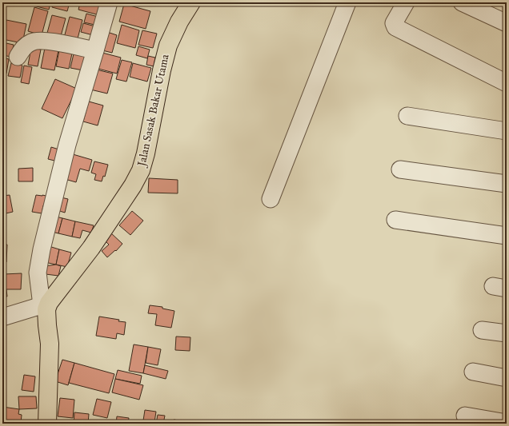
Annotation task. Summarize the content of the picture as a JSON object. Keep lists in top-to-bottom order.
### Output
{
  "streets": {
    "main road": ["Jalan Sasak Bakar Utama"]
  }
}
